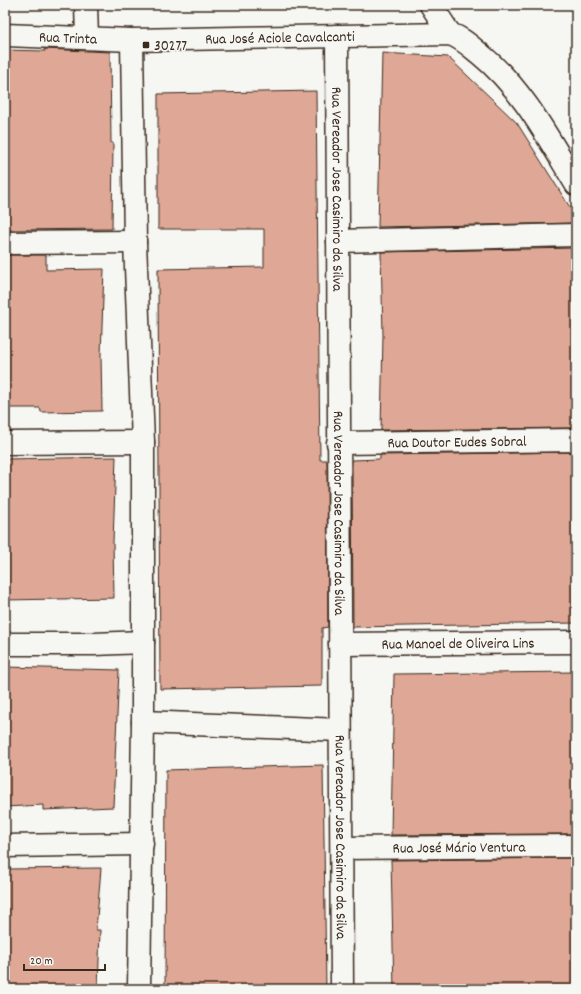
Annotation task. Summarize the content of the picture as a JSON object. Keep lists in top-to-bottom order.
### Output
{
  "streets": {
    "street": [
      "Rua Trinta",
      "Rua José Aciole Cavalcanti",
      "Rua Vereador Jose Casimiro da Silva",
      "Rua Doutor Eudes Sobral",
      "Rua Manoel de Oliveira Lins",
      "Rua José Mário Ventura"
    ]
  },
  "crossings": [
    ["Rua Trinta", "Rua José Aciole Cavalcanti"],
    ["Rua José Aciole Cavalcanti", "Rua Vereador Jose Casimiro da Silva"],
    ["Rua Vereador Jose Casimiro da Silva", "Rua Doutor Eudes Sobral"],
    ["Rua Vereador Jose Casimiro da Silva", "Rua Manoel de Oliveira Lins"],
    ["Rua Vereador Jose Casimiro da Silva", "Rua José Mário Ventura"]
  ],
  "places": {
    "transit": ["30277"]
  },
  "scale_bar": "20 m"
}
